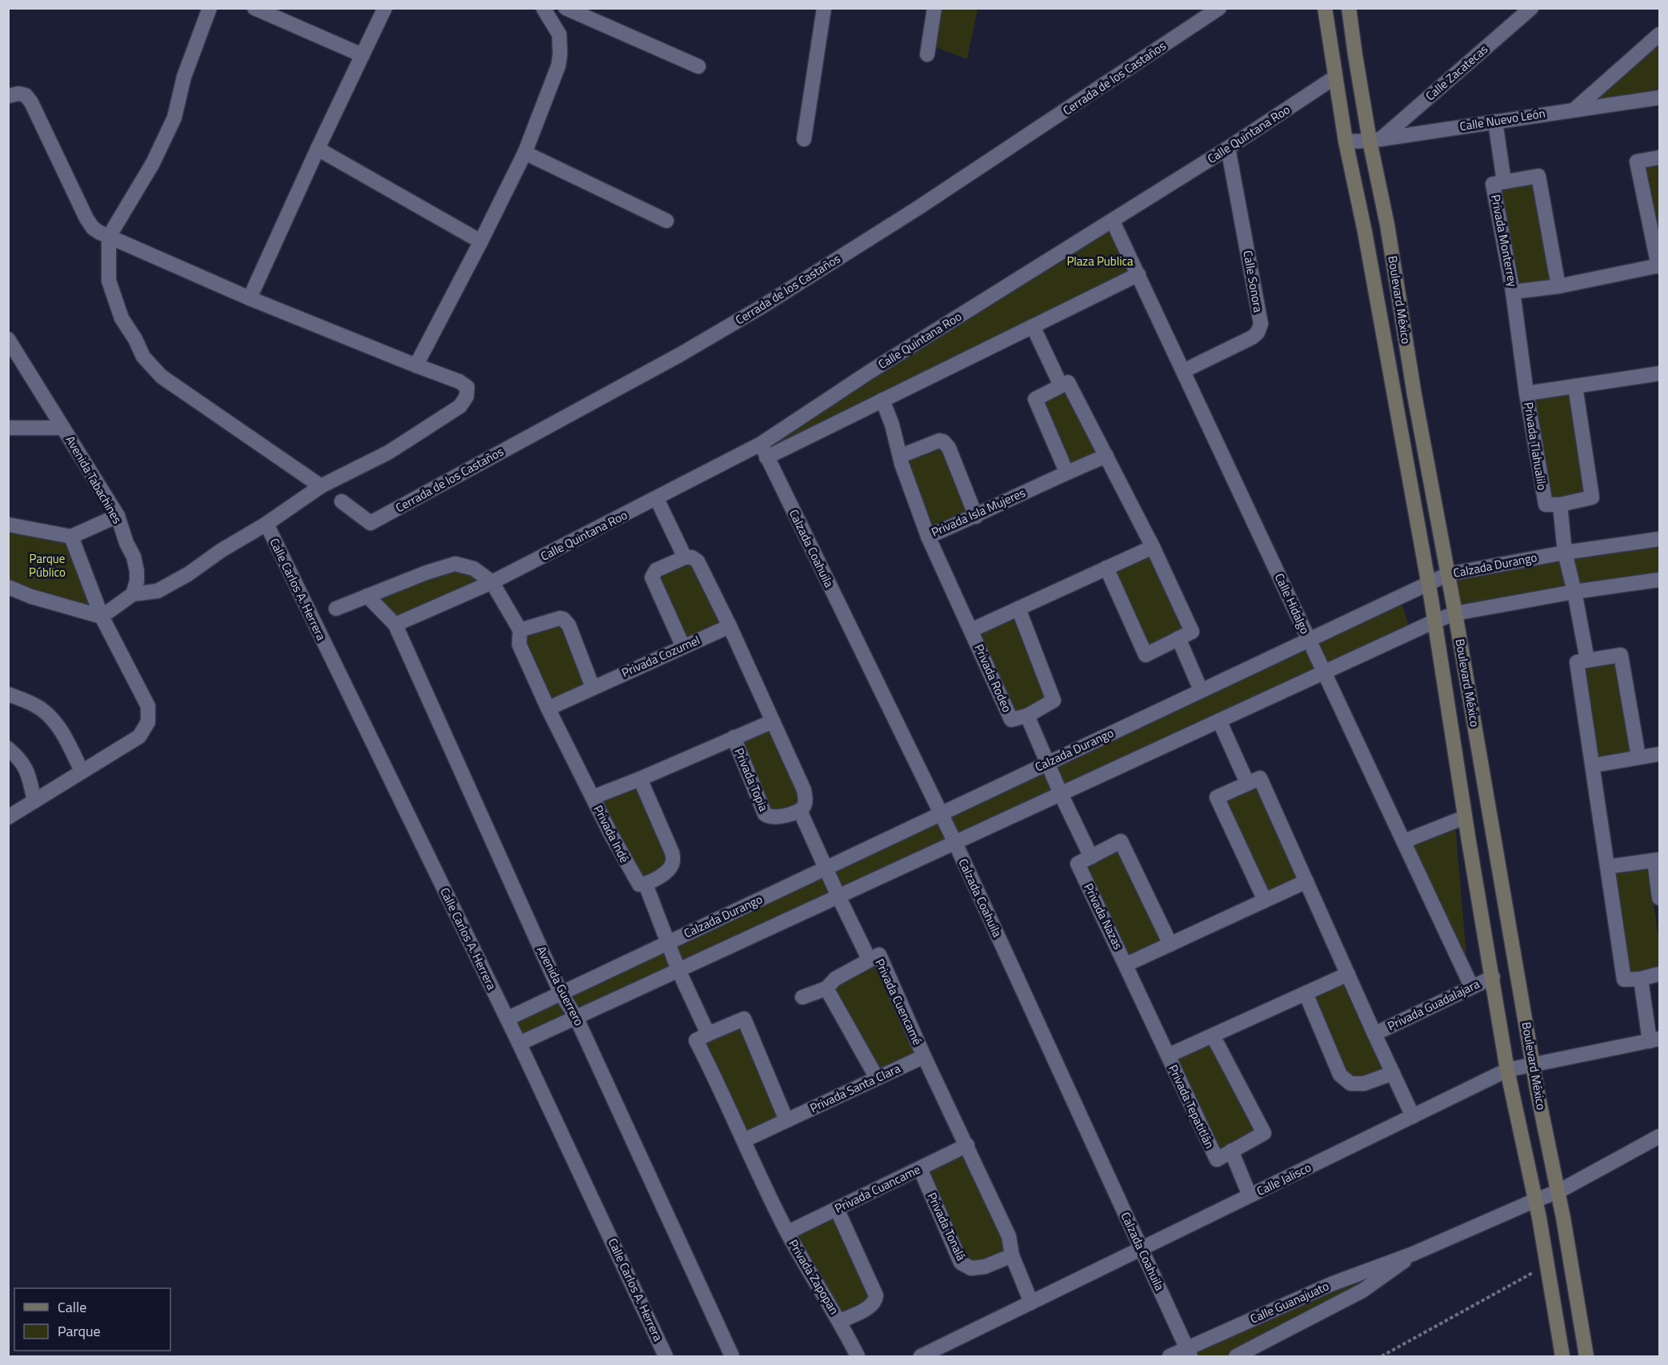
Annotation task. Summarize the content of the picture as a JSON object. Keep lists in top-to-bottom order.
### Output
{
  "streets": {
    "main road": ["Boulevard México"],
    "street": [
      "Calle Zacatecas",
      "Cerrada de los Castaños",
      "Calle Nuevo León",
      "Calle Quintana Roo",
      "Privada Monterrey",
      "Calle Sonora",
      "Privada Tlahualilo",
      "Avenida Tabachines",
      "Privada Isla Mujeres",
      "Calzada Coahuila",
      "Calzada Durango",
      "Calle Carlos A. Herrera",
      "Calle Hidalgo",
      "Privada Cozumel",
      "Privada Rodeo",
      "Privada Topia",
      "Privada Indé",
      "Privada Nazas",
      "Avenida Guerrero",
      "Privada Cuencamé",
      "Privada Guadalajara",
      "Privada Santa Clara",
      "Privada Tepatitlán",
      "Calle Jalisco",
      "Privada Cuancame",
      "Privada Tonalá",
      "Privada Zapopan",
      "Calle Guanajuato"
    ]
  },
  "crossings": [
    ["Calle Zacatecas", "Calle Nuevo León"],
    ["Calle Zacatecas", "Boulevard México"],
    ["Calle Nuevo León", "Privada Monterrey"],
    ["Calle Nuevo León", "Boulevard México"],
    ["Calle Quintana Roo", "Calle Sonora"],
    ["Calle Quintana Roo", "Boulevard México"],
    ["Calle Quintana Roo", "Privada Isla Mujeres"],
    ["Calle Quintana Roo", "Calzada Coahuila"],
    ["Calle Quintana Roo", "Calle Hidalgo"],
    ["Calle Quintana Roo", "Avenida Guerrero"],
    ["Calle Sonora", "Calle Hidalgo"],
    ["Boulevard México", "Calzada Durango"],
    ["Boulevard México", "Privada Guadalajara"],
    ["Boulevard México", "Calle Jalisco"],
    ["Boulevard México", "Calle Guanajuato"],
    ["Calzada Coahuila", "Calzada Durango"],
    ["Calzada Coahuila", "Calle Jalisco"],
    ["Calzada Coahuila", "Calle Guanajuato"],
    ["Calzada Durango", "Calle Carlos A. Herrera"],
    ["Calzada Durango", "Calle Hidalgo"],
    ["Calzada Durango", "Privada Indé"],
    ["Calzada Durango", "Avenida Guerrero"],
    ["Calzada Durango", "Privada Cuencamé"],
    ["Calle Hidalgo", "Privada Guadalajara"],
    ["Privada Topia", "Privada Indé"],
    ["Privada Nazas", "Privada Guadalajara"],
    ["Privada Cuencamé", "Privada Santa Clara"],
    ["Privada Guadalajara", "Privada Tepatitlán"],
    ["Privada Guadalajara", "Calle Jalisco"],
    ["Privada Tepatitlán", "Calle Jalisco"],
    ["Privada Cuancame", "Privada Tonalá"],
    ["Privada Cuancame", "Privada Zapopan"]
  ],
  "parks": ["Plaza Publica", "Parque Público"],
  "legend": ["Calle", "Parque"]
}
